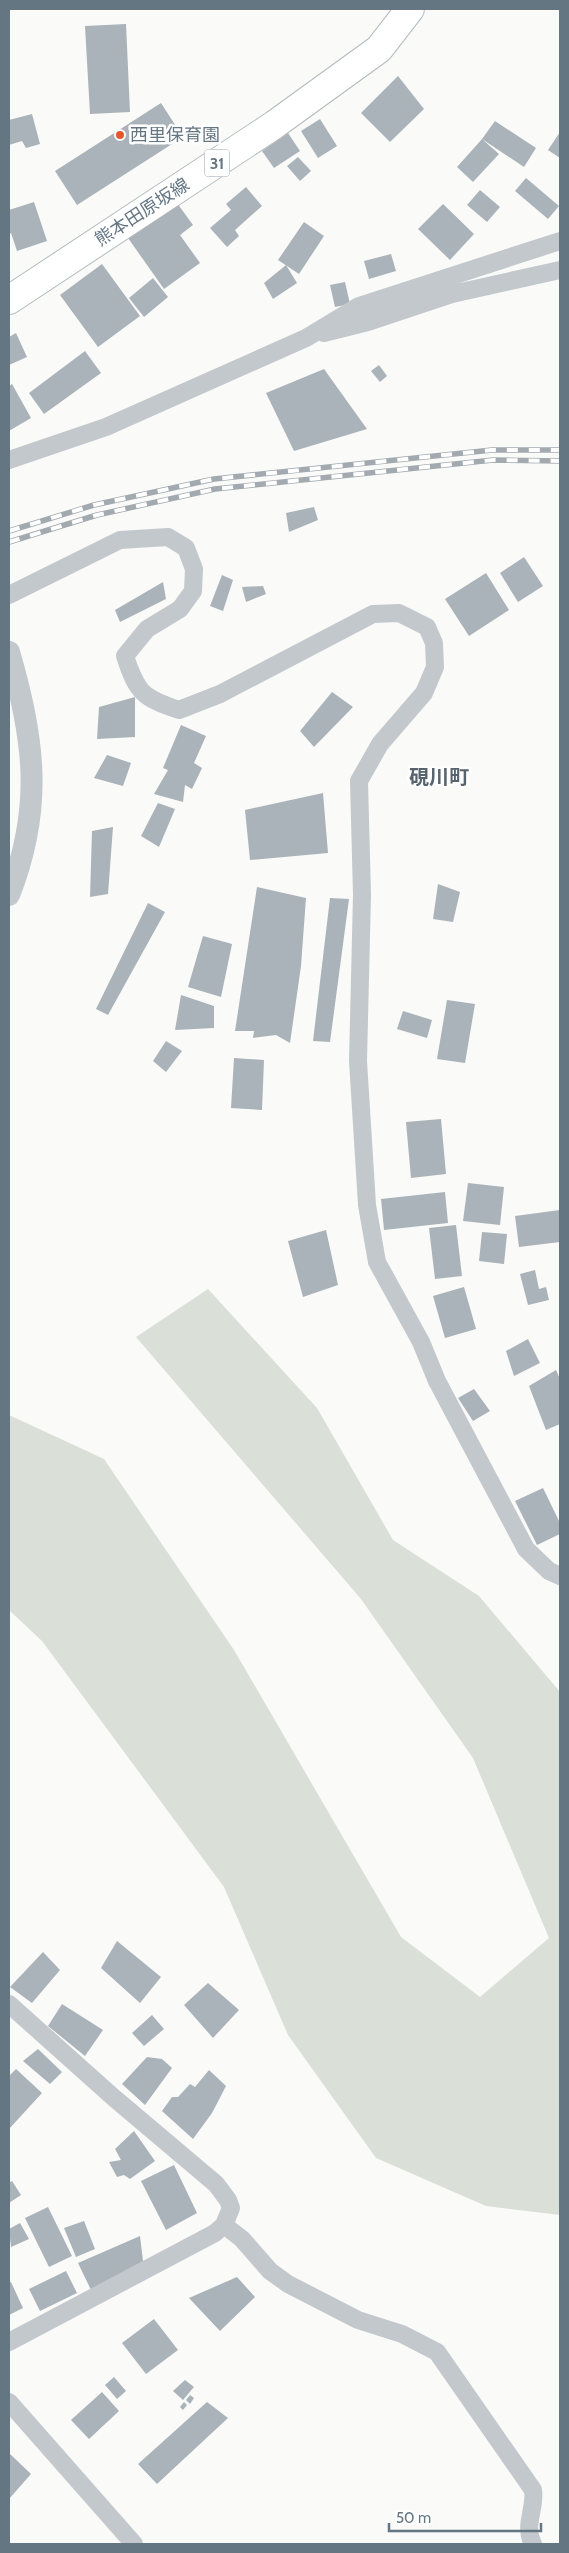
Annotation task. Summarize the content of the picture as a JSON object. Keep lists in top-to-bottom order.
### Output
{
  "streets": {
    "main road": ["31", "熊本田原坂線"]
  },
  "districts": ["硯川町"],
  "places": ["西里保育園"],
  "scale_bar": "50 m"
}
